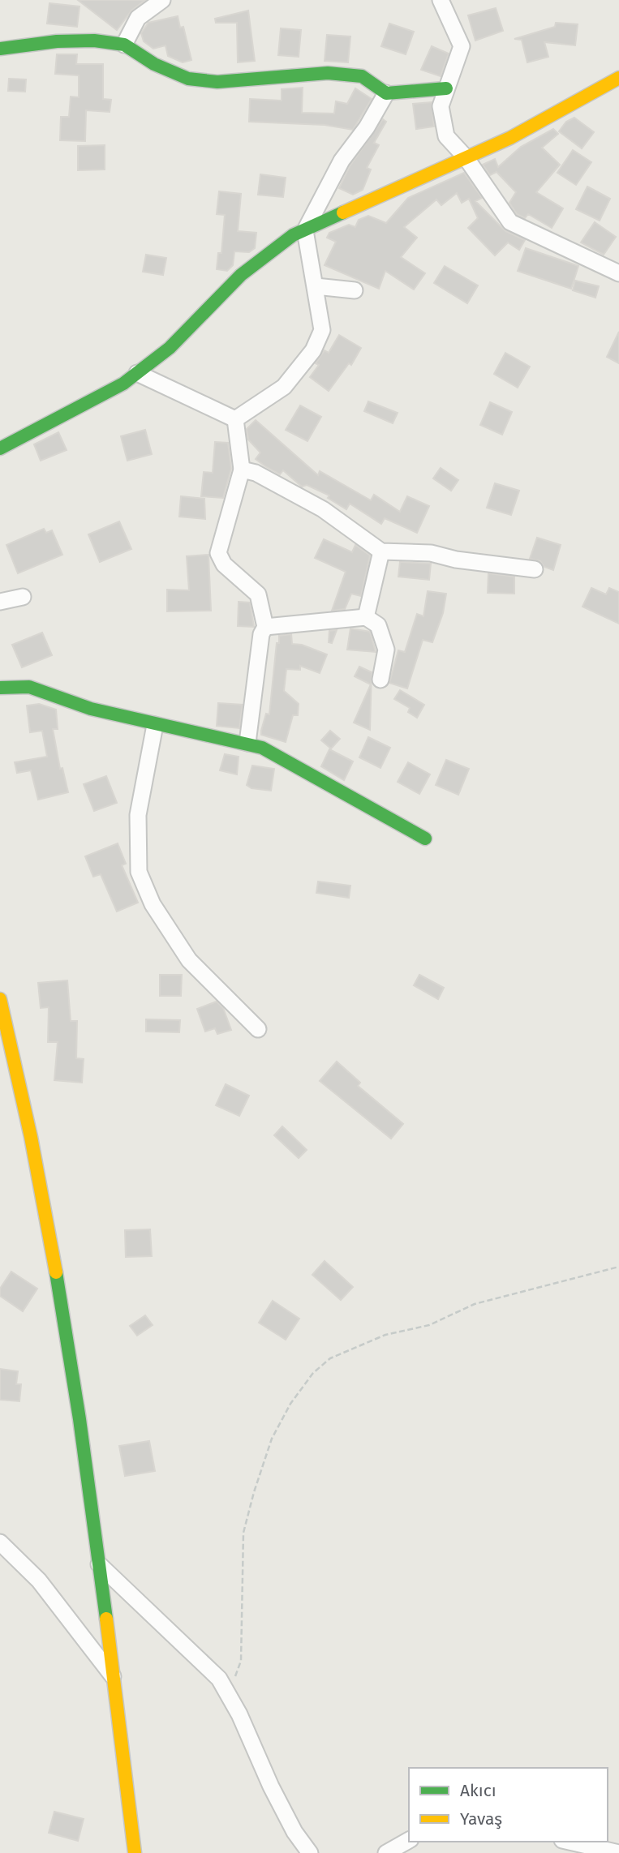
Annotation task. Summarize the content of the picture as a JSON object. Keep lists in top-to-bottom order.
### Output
{
  "legend": ["Akıcı", "Yavaş"]
}
